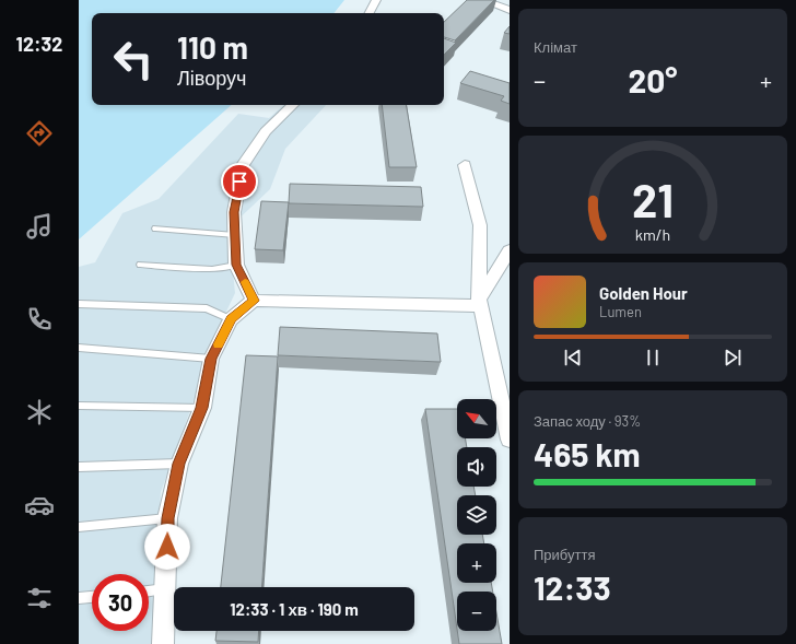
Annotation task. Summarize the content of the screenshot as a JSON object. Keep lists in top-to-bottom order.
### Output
{
  "north": "top left",
  "page": {
    "tabs": "12:32",
    "tile": [
      "Клімат",
      ["Запас ходу · 93%", "465 km"],
      ["Прибуття", "12:33"]
    ],
    "turn": ["110 m", "Ліворуч"],
    "heat": ["−", "20°", "+"],
    "song": ["Golden Hour", "Lumen"],
    "map_buttons": ["+", "−"],
    "limit": "30",
    "trip": "12:33 · 1 хв · 190 m",
    "gauge": ["21", "km/h"]
  }
}
